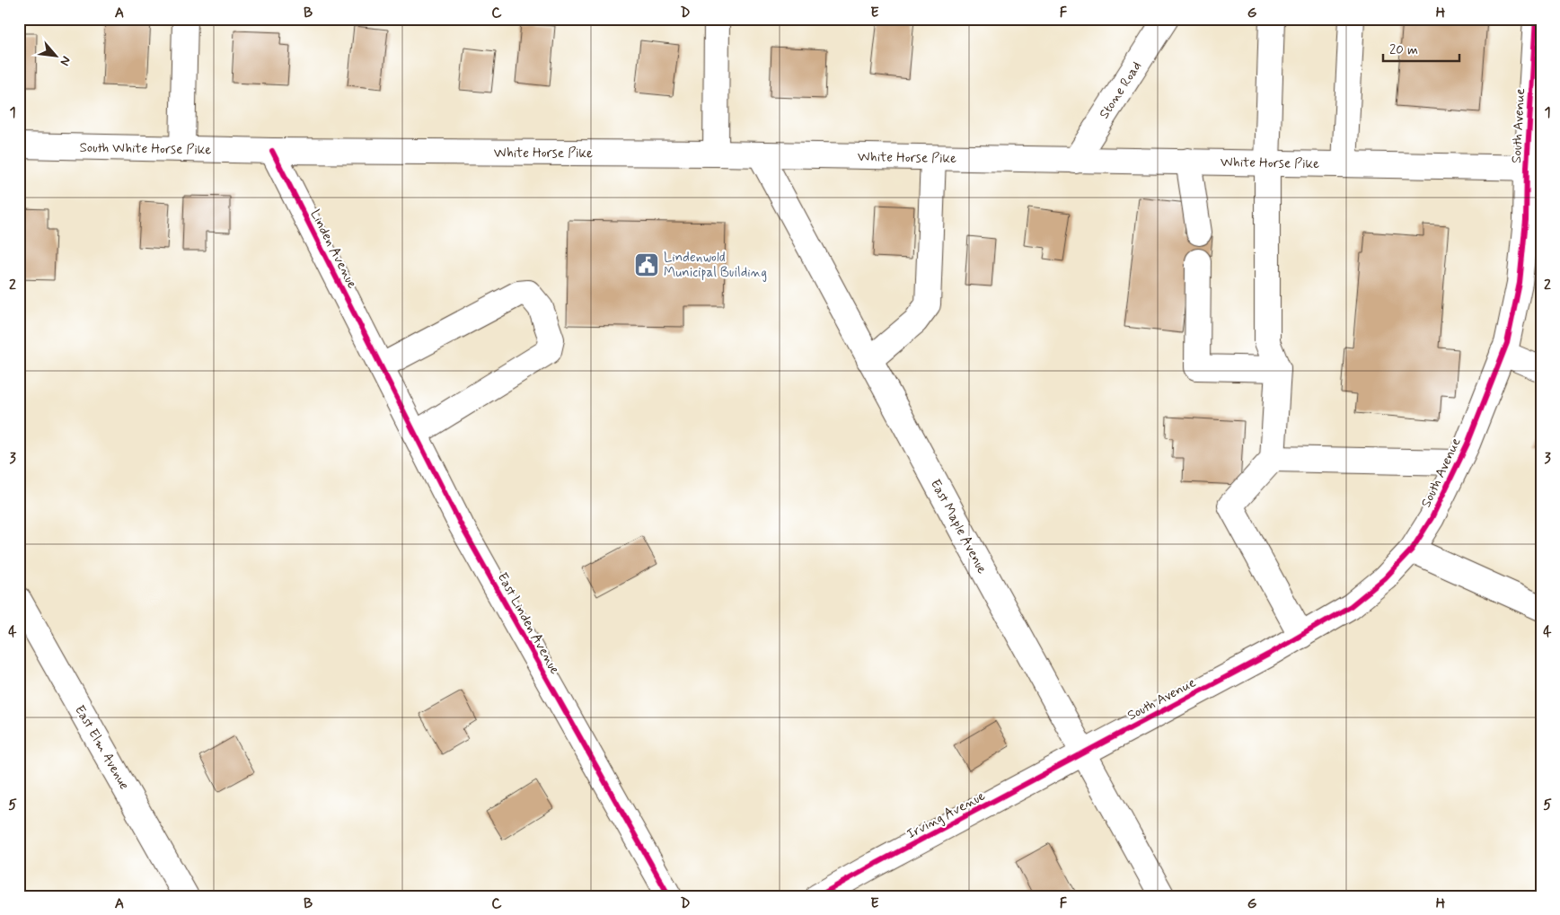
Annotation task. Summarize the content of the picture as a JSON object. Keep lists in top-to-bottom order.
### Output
{
  "streets": {
    "main road": [
      "Stone Road",
      "South Avenue",
      "South White Horse Pike",
      "White Horse Pike",
      "Linden Avenue",
      "East Maple Avenue",
      "East Linden Avenue",
      "East Elm Avenue",
      "Irving Avenue"
    ]
  },
  "crossings": [
    ["Stone Road", "White Horse Pike"],
    ["South Avenue", "White Horse Pike"],
    ["South Avenue", "East Maple Avenue"],
    ["South Avenue", "Irving Avenue"],
    ["South White Horse Pike", "White Horse Pike"],
    ["South White Horse Pike", "Linden Avenue"],
    ["White Horse Pike", "Linden Avenue"],
    ["White Horse Pike", "East Maple Avenue"],
    ["Linden Avenue", "East Linden Avenue"],
    ["East Maple Avenue", "Irving Avenue"]
  ],
  "places": {
    "public building": ["Lindenwold Municipal Building"]
  },
  "scale_bar": "20 m",
  "north": "bottom right",
  "grid": {
    "columns": [
      "A",
      "B",
      "C",
      "D",
      "E",
      "F",
      "G",
      "H"
    ],
    "rows": [
      "1",
      "2",
      "3",
      "4",
      "5"
    ]
  }
}
